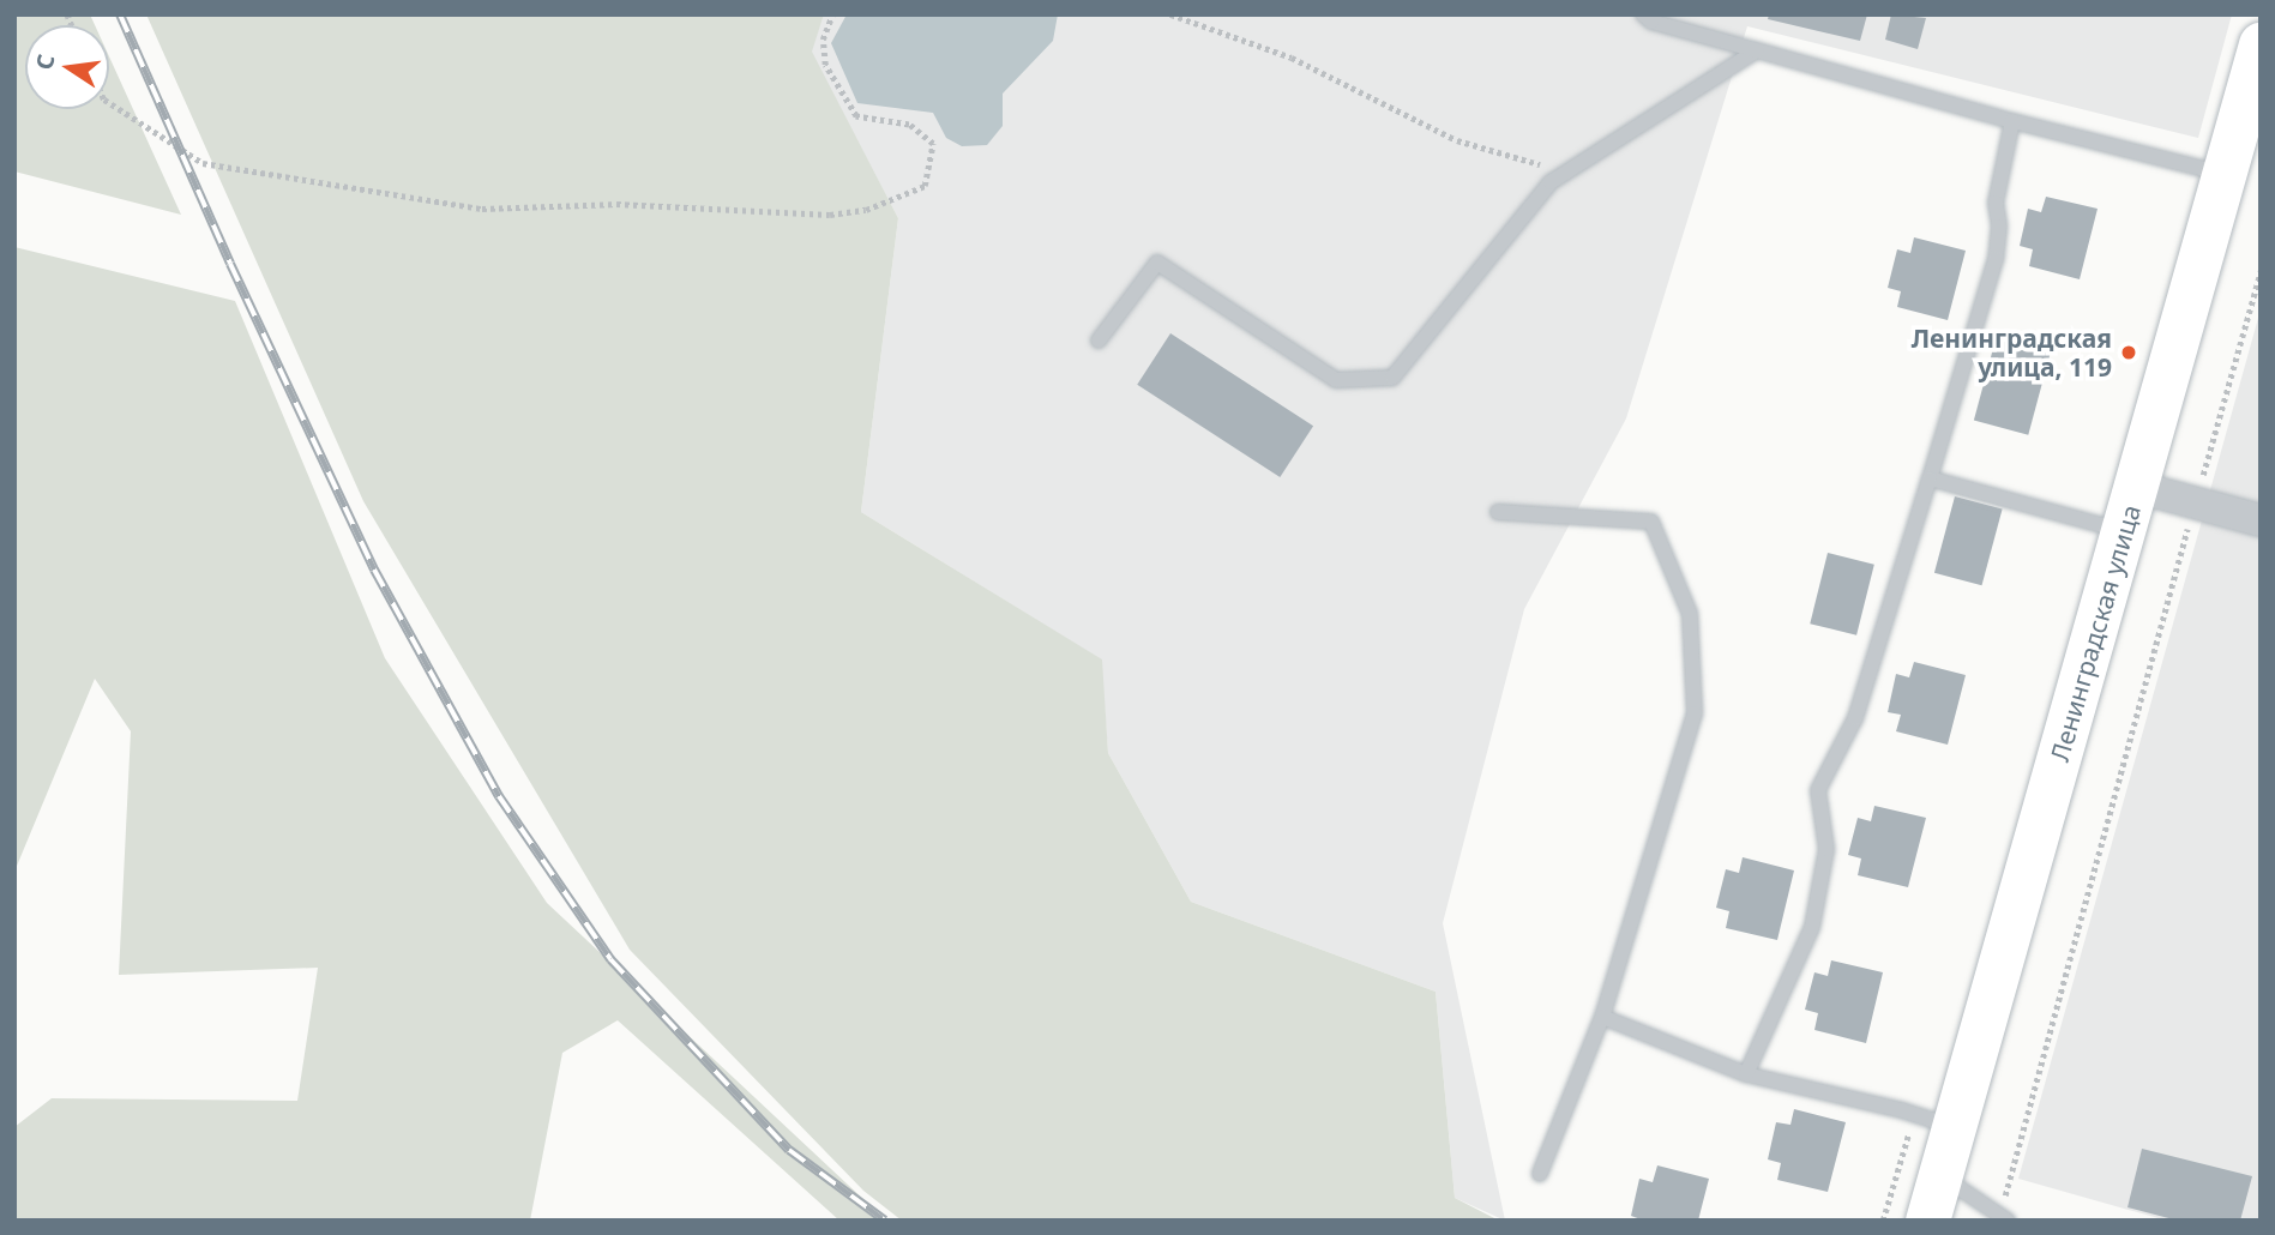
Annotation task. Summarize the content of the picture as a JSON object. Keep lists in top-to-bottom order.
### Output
{
  "streets": {
    "main road": ["Ленинградская улица"]
  },
  "places": ["Ленинградская улица, 119"],
  "north": "left"
}
